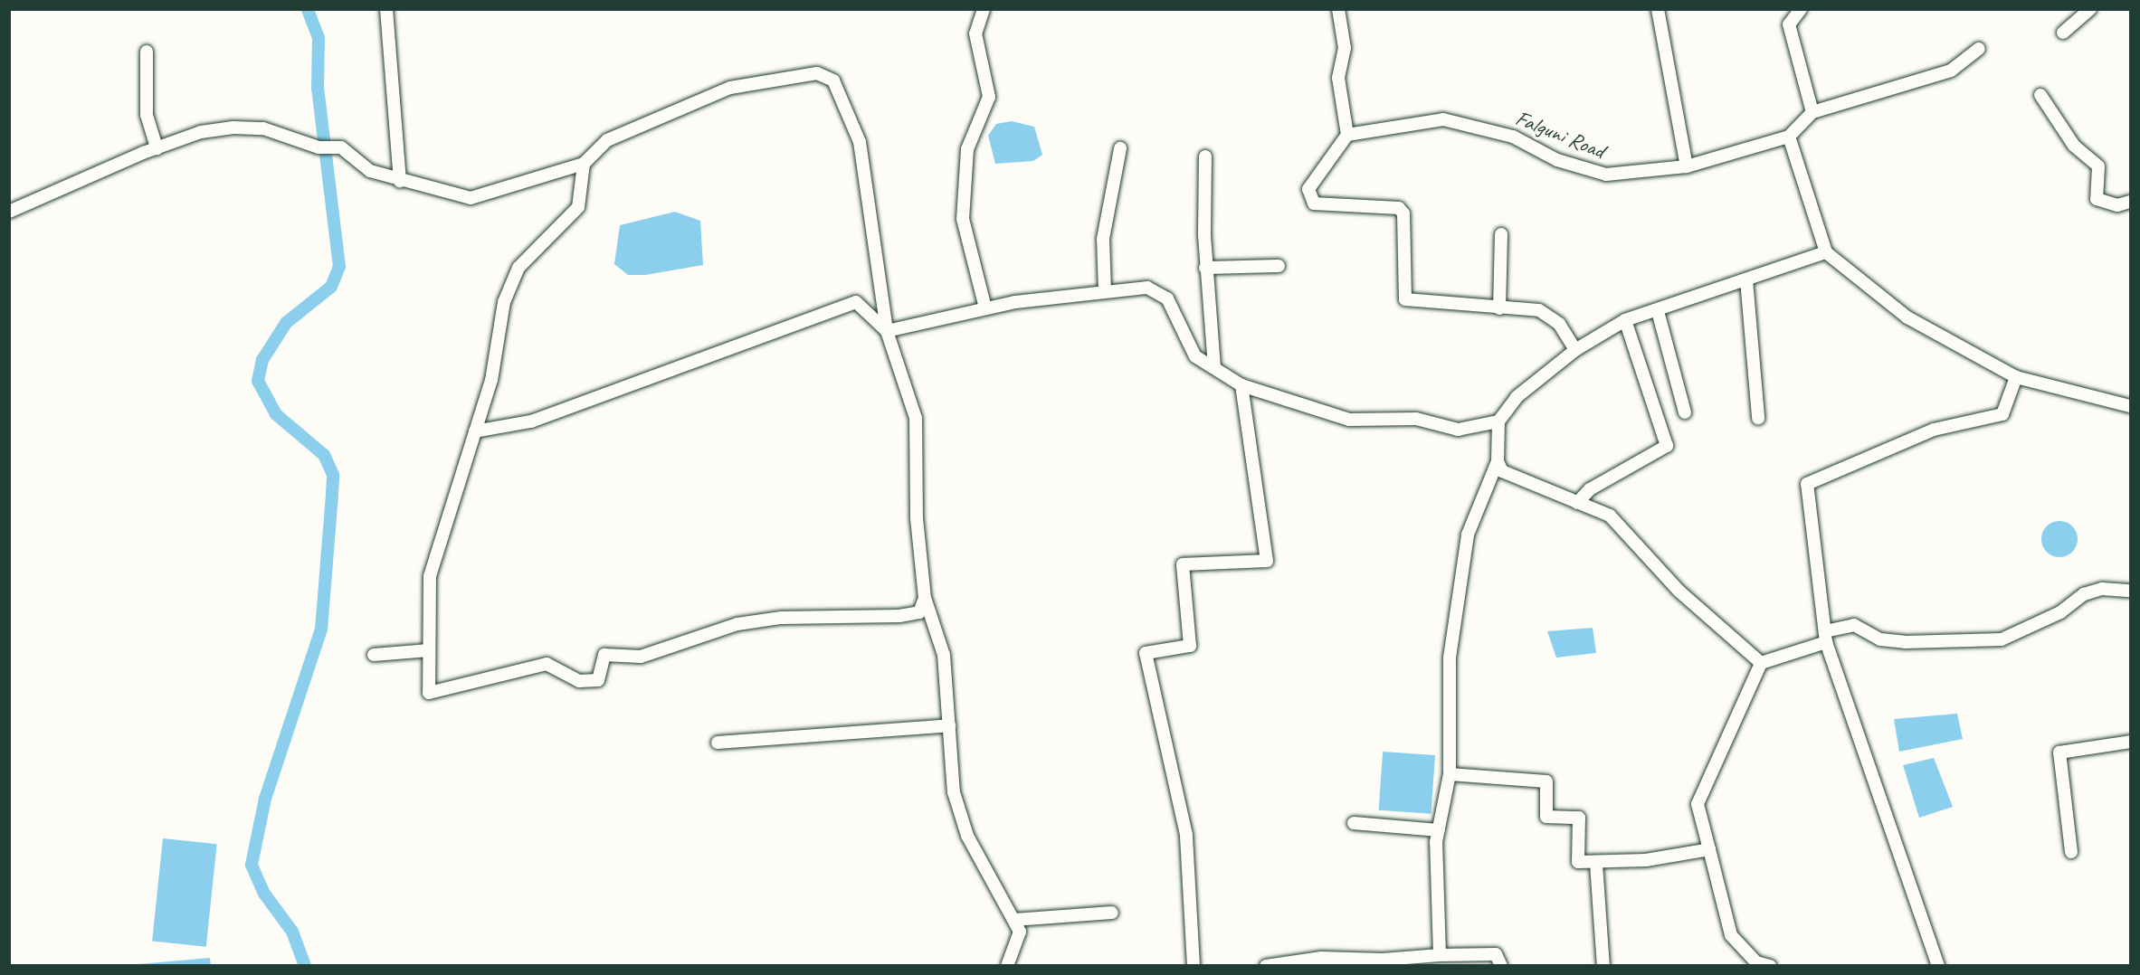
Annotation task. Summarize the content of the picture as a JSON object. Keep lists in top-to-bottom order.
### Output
{
  "streets": {
    "street": ["Falguni Road"]
  }
}
